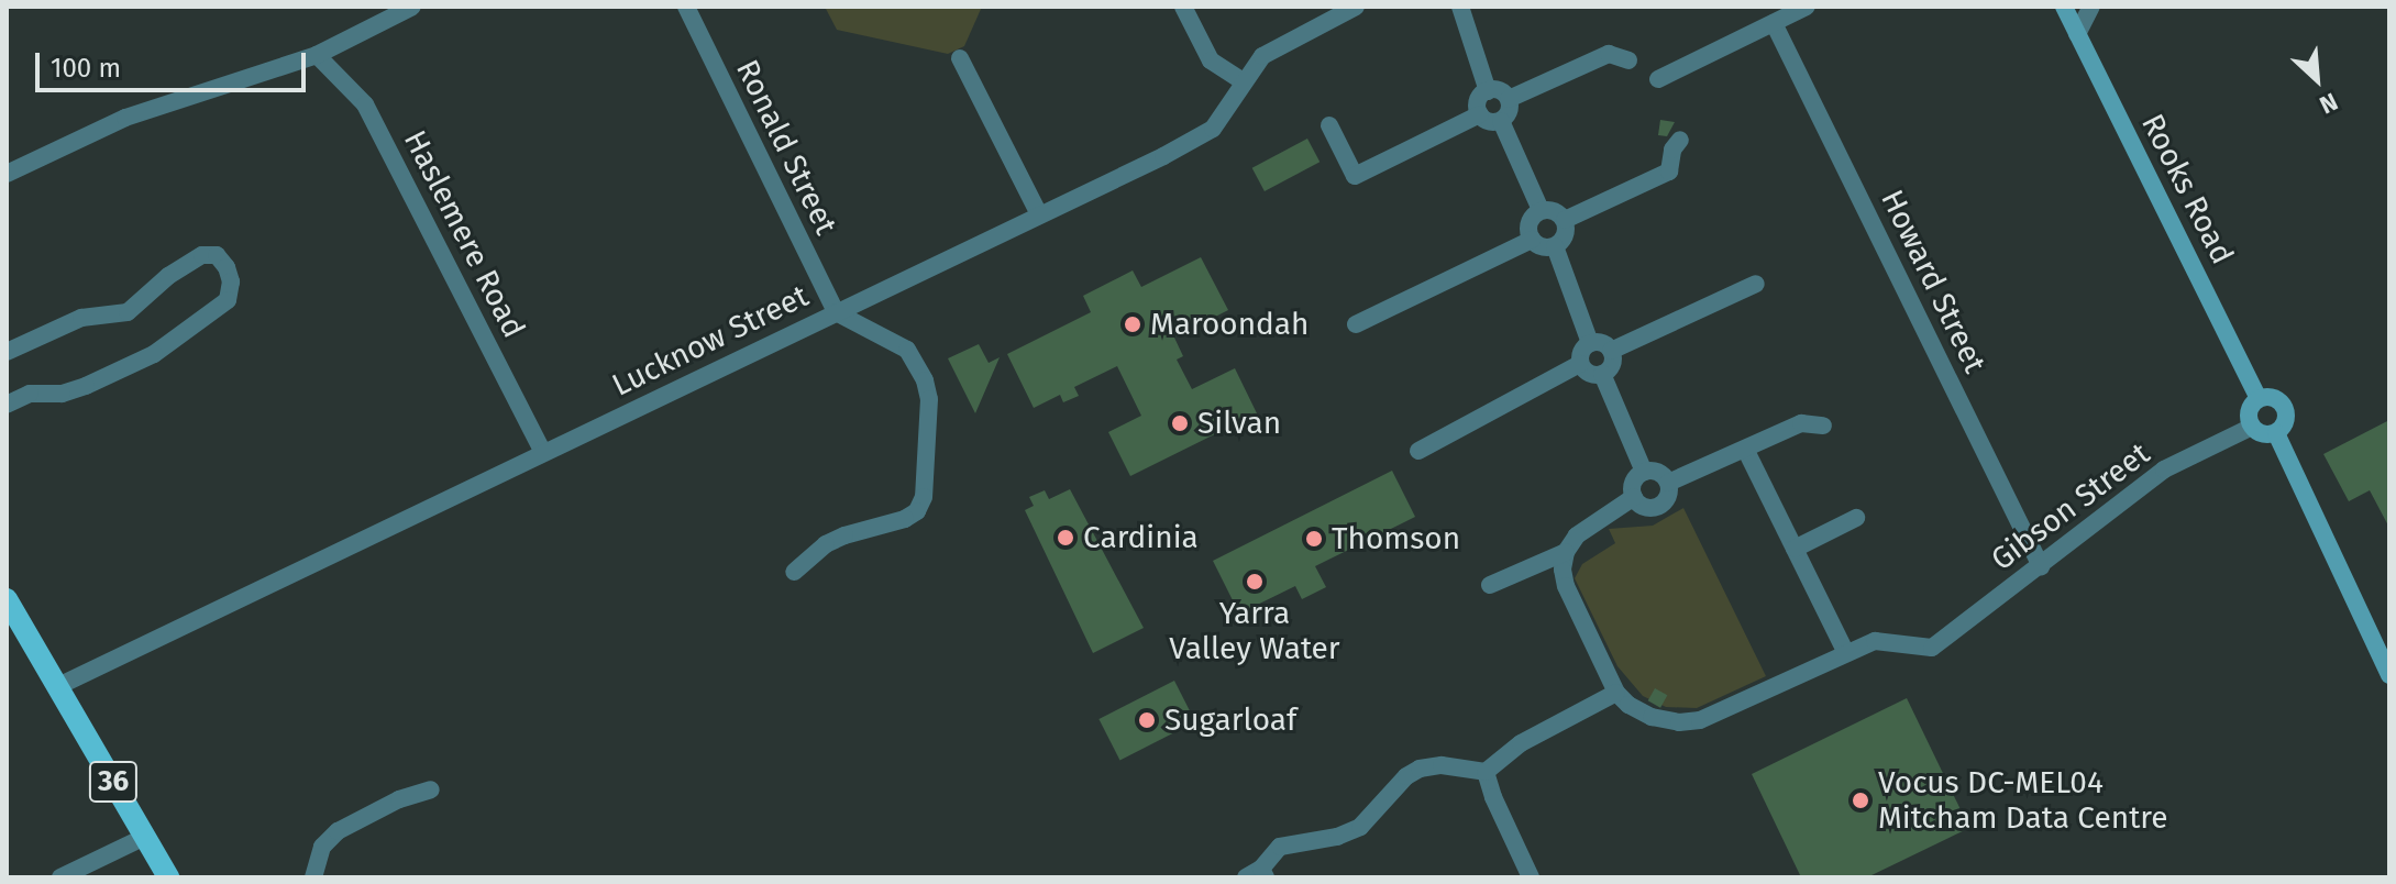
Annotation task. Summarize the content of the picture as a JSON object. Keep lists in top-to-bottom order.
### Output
{
  "streets": {
    "main road": ["36"],
    "street": [
      "Ronald Street",
      "Rooks Road",
      "Haslemere Road",
      "Howard Street",
      "Lucknow Street",
      "Gibson Street"
    ]
  },
  "crossings": [
    ["Ronald Street", "Lucknow Street"],
    ["Rooks Road", "Gibson Street"],
    ["Haslemere Road", "Lucknow Street"],
    ["Howard Street", "Gibson Street"],
    ["Lucknow Street", "36"]
  ],
  "places": [
    "Maroondah",
    "Silvan",
    "Cardinia",
    "Thomson",
    "Yarra Valley Water",
    "Sugarloaf",
    "Vocus DC-MEL04 Mitcham Data Centre"
  ],
  "scale_bar": "100 m",
  "north": "bottom right"
}
